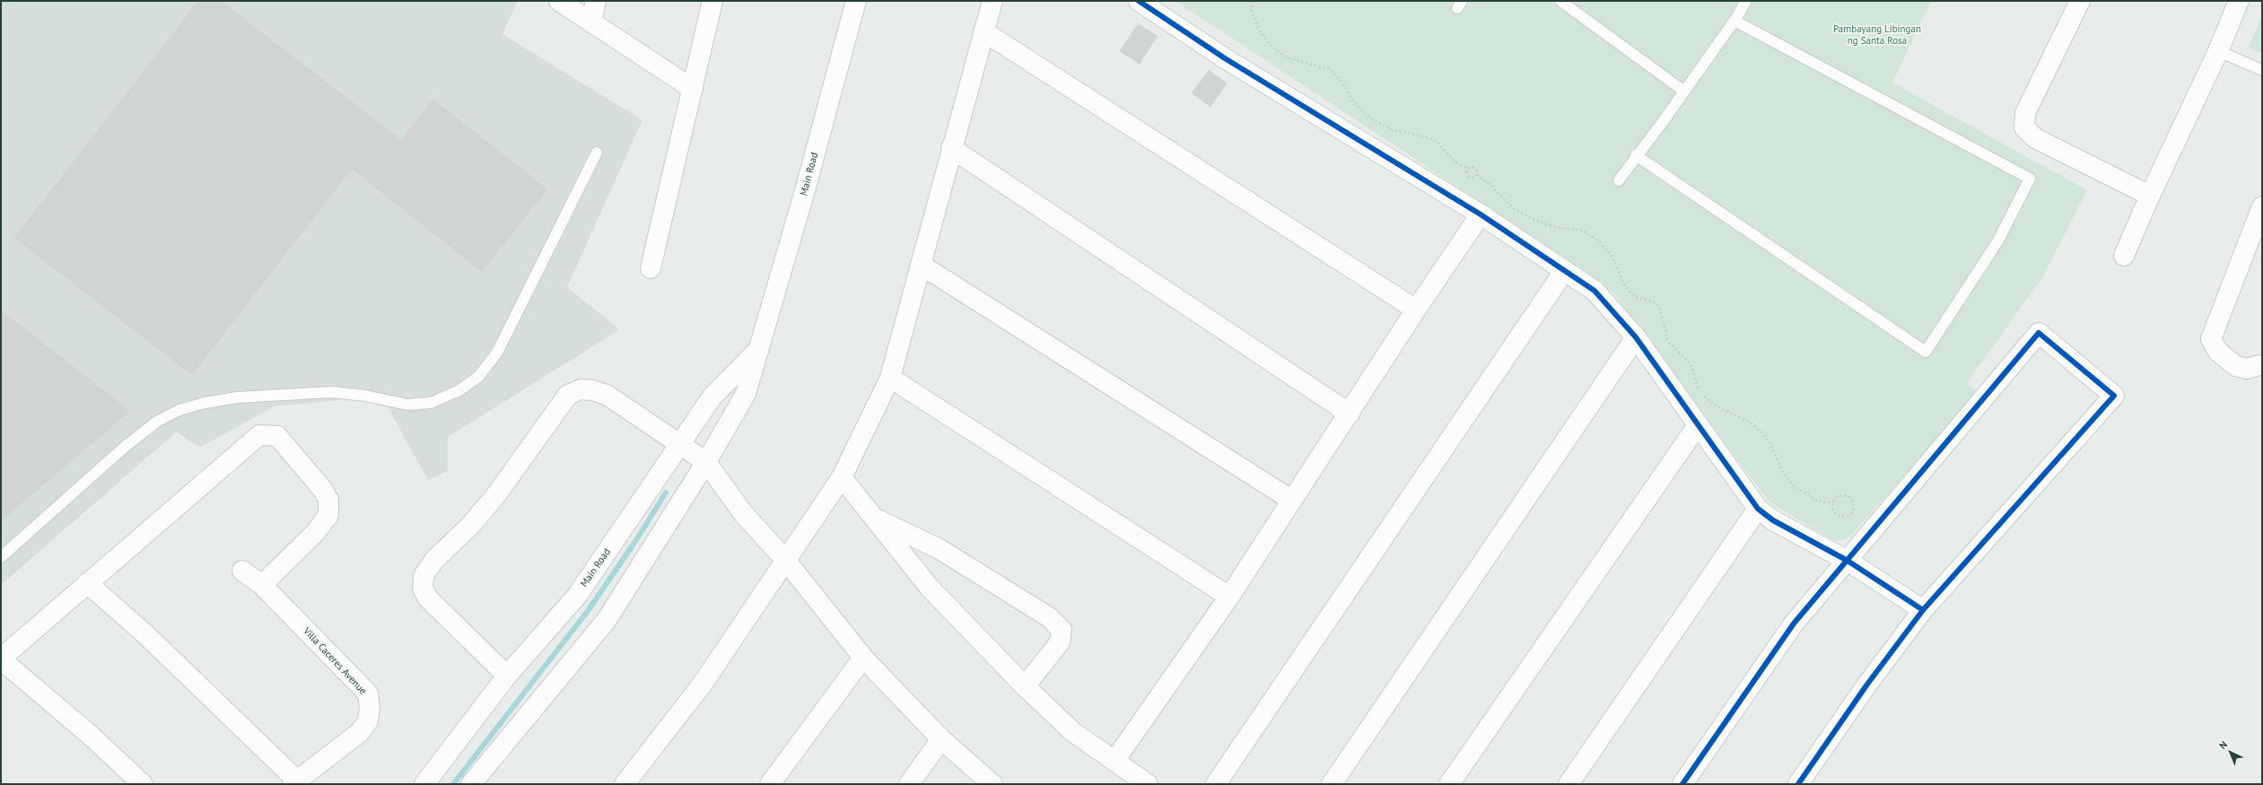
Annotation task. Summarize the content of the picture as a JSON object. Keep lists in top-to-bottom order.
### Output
{
  "streets": {
    "street": ["Main Road", "Villa Caceres Avenue"]
  },
  "parks": ["Pambayang Libingan ng Santa Rosa"],
  "north": "top left"
}
